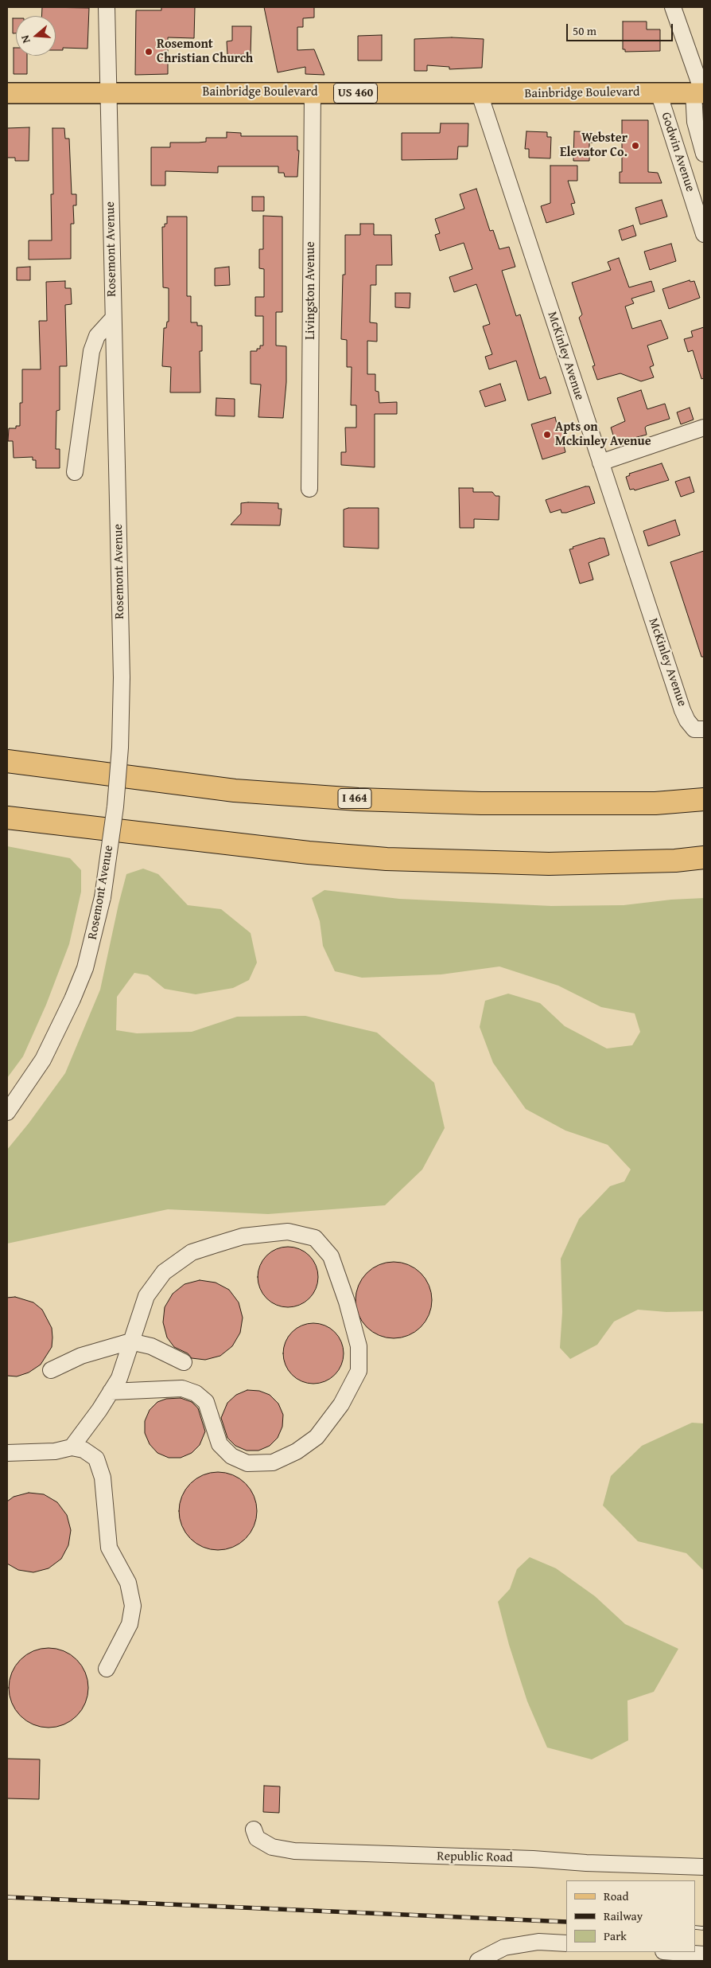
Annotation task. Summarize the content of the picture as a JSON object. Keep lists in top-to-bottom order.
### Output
{
  "streets": {
    "highway": ["I 464"],
    "main road": ["Bainbridge Boulevard", "US 460"],
    "street": [
      "Godwin Avenue",
      "Rosemont Avenue",
      "Livingston Avenue",
      "McKinley Avenue",
      "Republic Road"
    ]
  },
  "crossings": [
    ["Bainbridge Boulevard", "Godwin Avenue"],
    ["Bainbridge Boulevard", "Rosemont Avenue"],
    ["Bainbridge Boulevard", "Livingston Avenue"],
    ["Bainbridge Boulevard", "McKinley Avenue"]
  ],
  "places": ["Rosemont Christian Church", "Webster Elevator Co.", "Apts on Mckinley Avenue"],
  "legend": ["Road", "Railway", "Park"],
  "scale_bar": "50 m",
  "north": "left"
}
